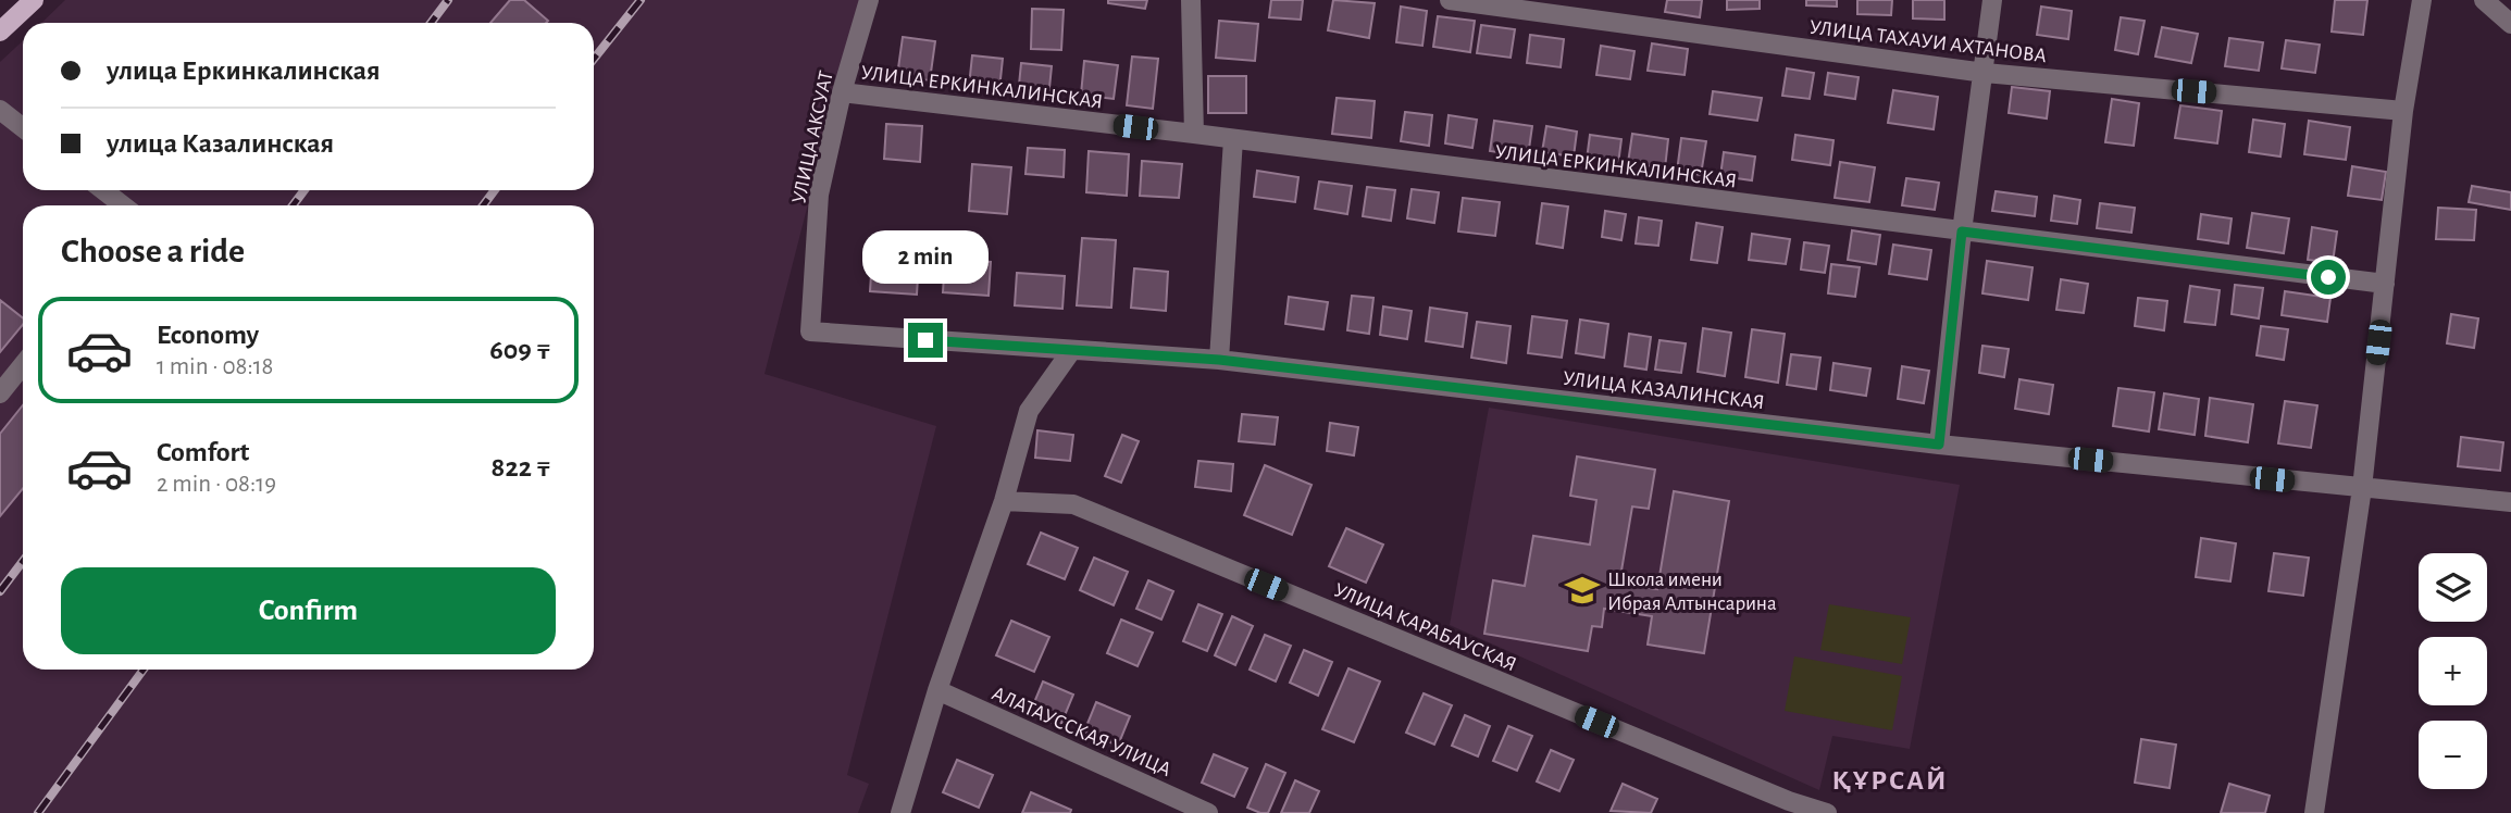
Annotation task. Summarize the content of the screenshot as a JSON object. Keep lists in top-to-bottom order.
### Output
{
  "streets": {
    "street": [
      "УЛИЦА ТАХАУИ АХТАНОВА",
      "УЛИЦА ЕРКИНКАЛИНСКАЯ",
      "УЛИЦА АКСУАТ",
      "УЛИЦА КАЗАЛИНСКАЯ",
      "УЛИЦА КАРАБАУСКАЯ",
      "АЛАТАУССКАЯ УЛИЦА"
    ]
  },
  "crossings": [
    ["УЛИЦА ЕРКИНКАЛИНСКАЯ", "УЛИЦА АКСУАТ"],
    ["УЛИЦА АКСУАТ", "УЛИЦА КАЗАЛИНСКАЯ"]
  ],
  "districts": ["ҚҰРСАЙ"],
  "places": {
    "school or university": ["Школа имени Ибрая Алтынсарина"]
  },
  "page": {
    "banner": ["улица Еркинкалинская", "улица Казалинская"],
    "heading": "Choose a ride",
    "bubble": "2 min",
    "list": [
      {
        "name": "Economy",
        "note": "1 min · 08:18",
        "value": "609 ₸"
      },
      {
        "name": "Comfort",
        "note": "2 min · 08:19",
        "value": "822 ₸"
      }
    ],
    "buttons": "Confirm",
    "map_buttons": ["+", "−"]
  }
}
